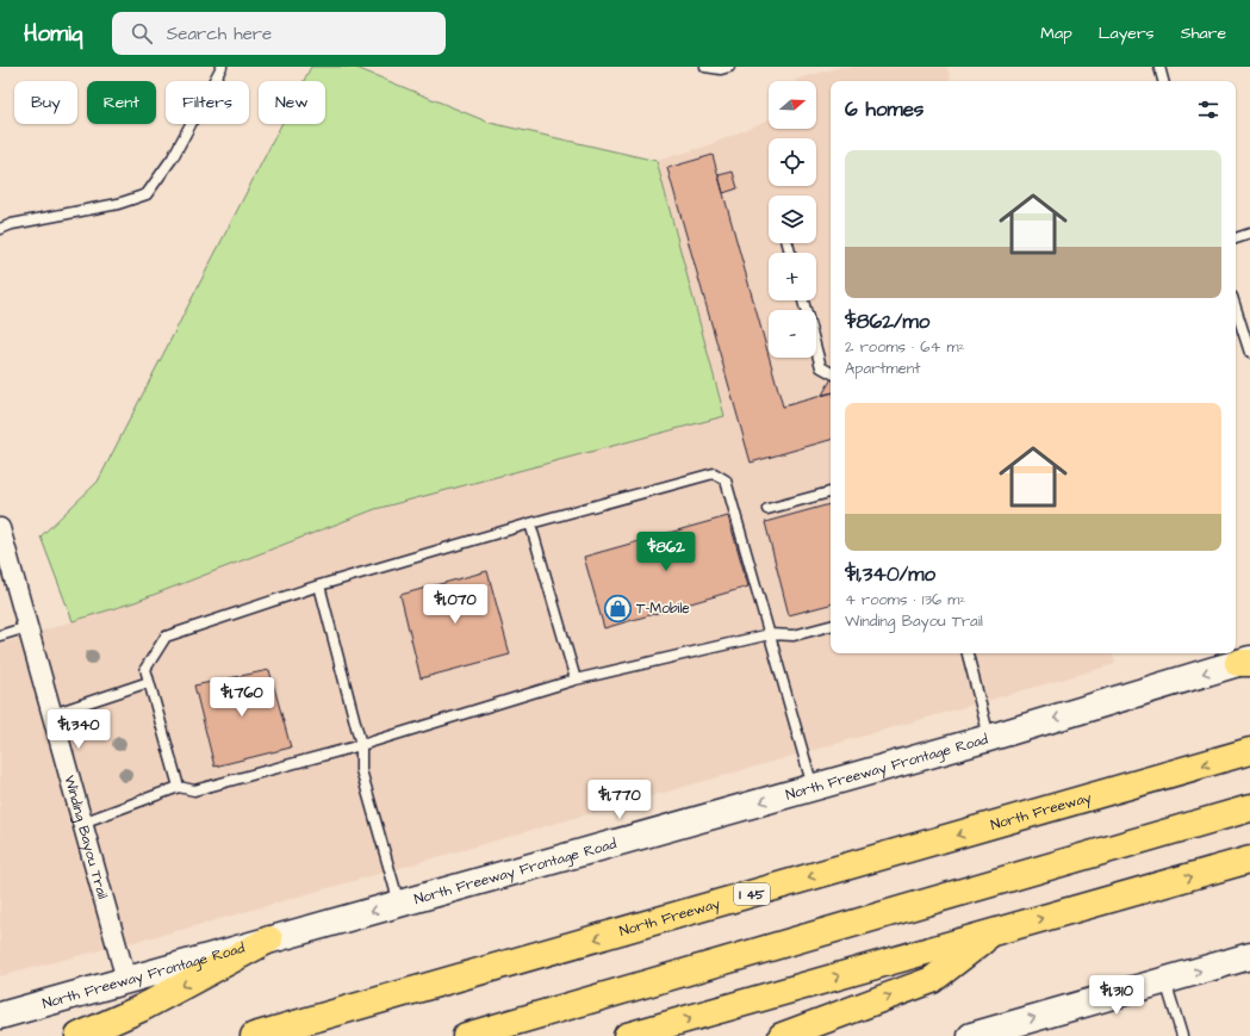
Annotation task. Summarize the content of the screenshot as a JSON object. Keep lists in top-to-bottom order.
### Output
{
  "streets": {
    "highway": ["North Freeway", "I 45"],
    "main road": ["North Freeway Frontage Road"],
    "street": ["Winding Bayou Trail"]
  },
  "crossings": [
    ["North Freeway Frontage Road", "Winding Bayou Trail"]
  ],
  "one_way": ["North Freeway Frontage Road"],
  "places": {
    "shop": ["T-Mobile"]
  },
  "north": "right",
  "page": {
    "header": "Homiq",
    "search": "Search here",
    "nav": ["Map", "Layers", "Share"],
    "map_buttons": ["+", "−"],
    "chip": [
      "Buy",
      "Rent",
      "Filters",
      "New"
    ],
    "heading": "6 homes",
    "list": [
      {
        "name": "$862/mo",
        "note": "2 rooms · 64 m² · Apartment"
      },
      {
        "name": "$1,340/mo",
        "note": "4 rooms · 136 m² · Winding Bayou Trail"
      }
    ],
    "price": [
      "$862",
      "$1,070",
      "$1,760",
      "$1,340",
      "$1,770",
      "$1,310"
    ]
  }
}
